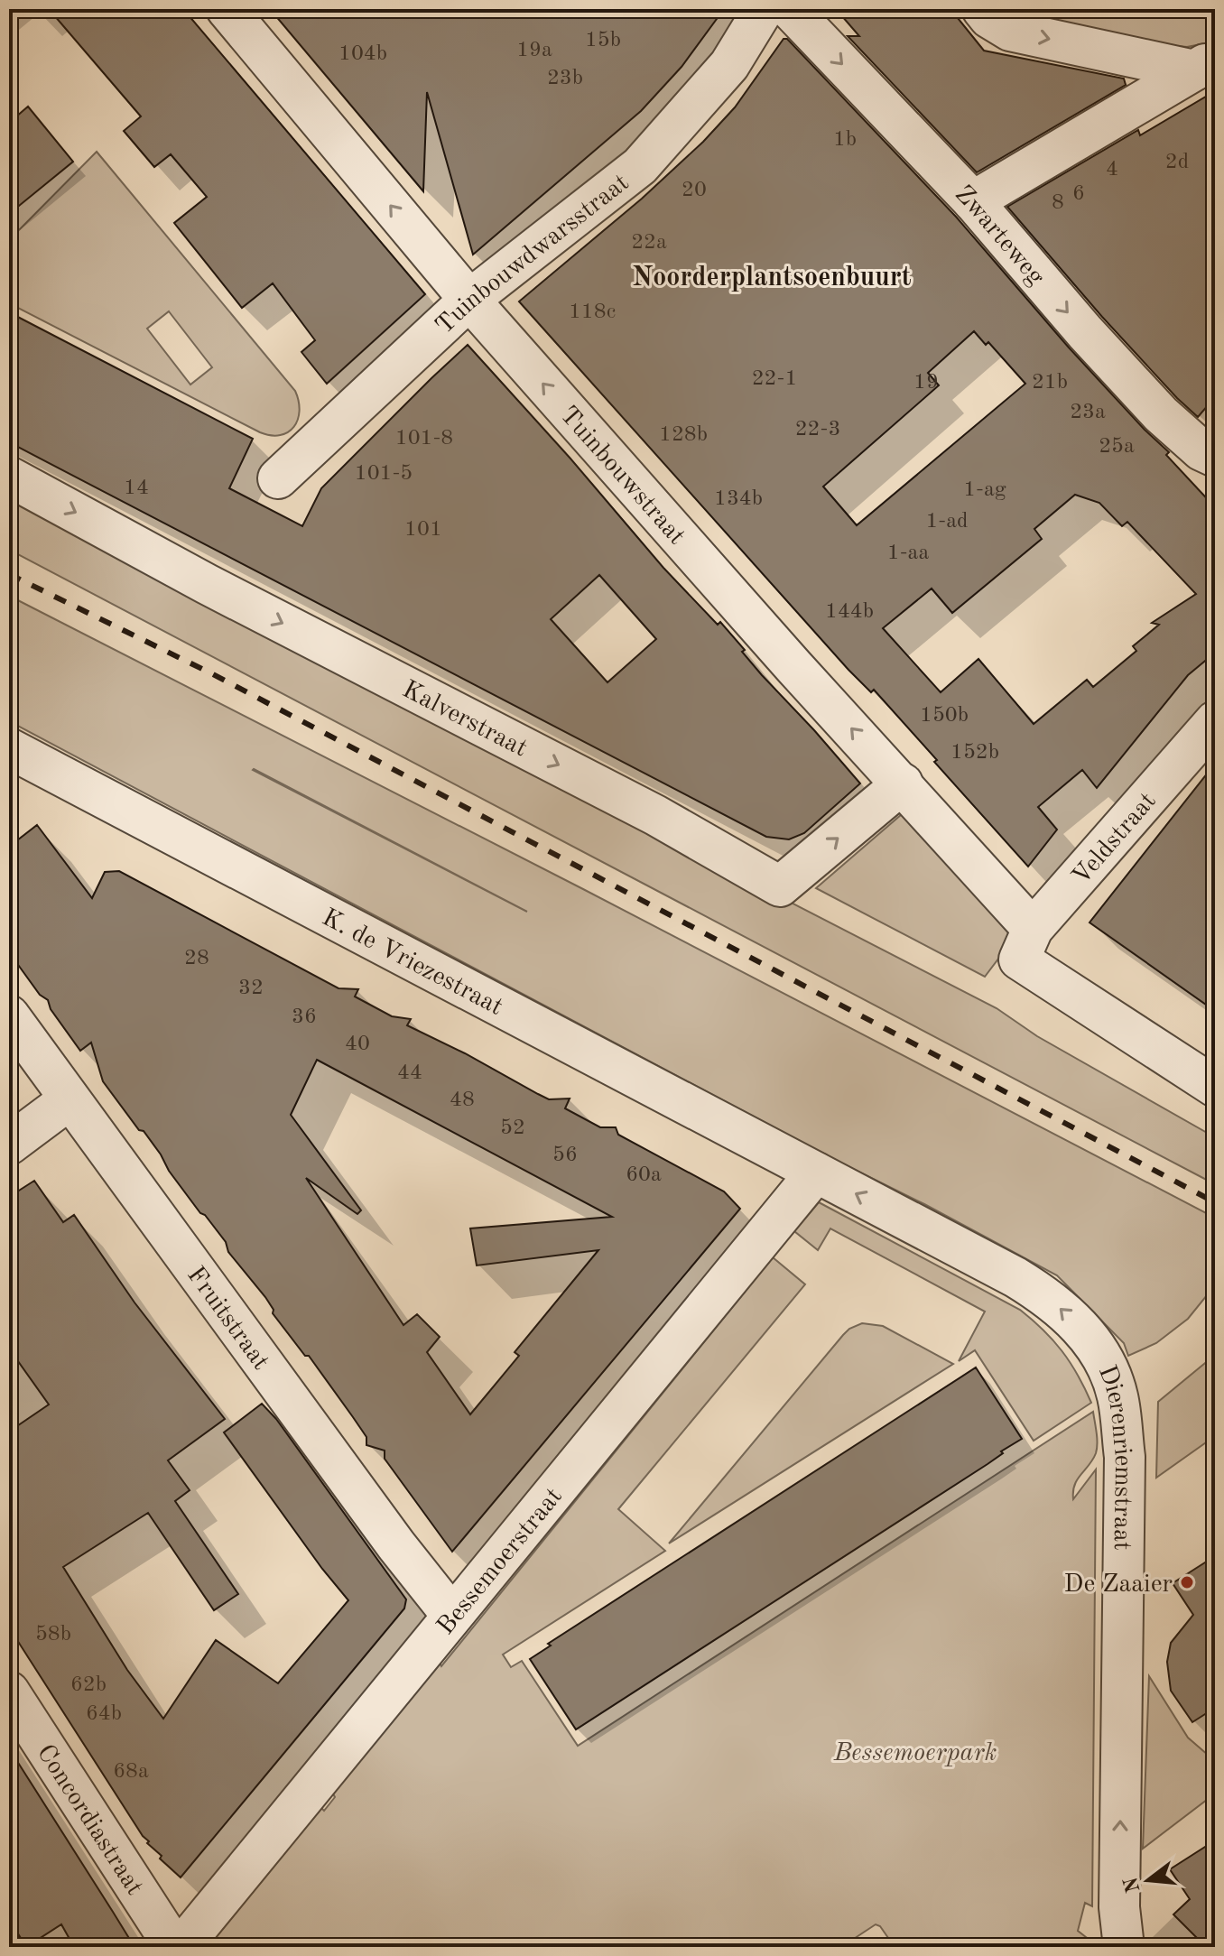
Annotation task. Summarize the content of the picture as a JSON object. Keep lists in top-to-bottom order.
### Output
{
  "streets": {
    "street": [
      "Zwarteweg",
      "Tuinbouwdwarsstraat",
      "Tuinbouwstraat",
      "Kalverstraat",
      "Veldstraat",
      "K. de Vriezestraat",
      "Fruitstraat",
      "Dierenriemstraat",
      "Bessemoerstraat",
      "Concordiastraat"
    ]
  },
  "crossings": [
    ["Tuinbouwdwarsstraat", "Tuinbouwstraat"],
    ["Tuinbouwstraat", "Kalverstraat"],
    ["Tuinbouwstraat", "Veldstraat"],
    ["K. de Vriezestraat", "Dierenriemstraat"],
    ["K. de Vriezestraat", "Bessemoerstraat"],
    ["Fruitstraat", "Bessemoerstraat"],
    ["Dierenriemstraat", "Bessemoerstraat"]
  ],
  "one_way": [
    "Zwarteweg",
    "Tuinbouwstraat",
    "Kalverstraat",
    "Dierenriemstraat"
  ],
  "districts": ["Noorderplantsoenbuurt"],
  "parks": ["Bessemoerpark"],
  "places": ["De Zaaier"],
  "house_numbers": [
    "15b",
    "19a",
    "104b",
    "23b",
    "1b",
    "2d",
    "4",
    "20",
    "6",
    "8",
    "22a",
    "118c",
    "22-1",
    "19",
    "21b",
    "23a",
    "22-3",
    "128b",
    "101-8",
    "25a",
    "101-5",
    "14",
    "1-ag",
    "134b",
    "1-ad",
    "101",
    "1-aa",
    "144b",
    "150b",
    "152b",
    "28",
    "32",
    "36",
    "40",
    "44",
    "48",
    "52",
    "56",
    "60a",
    "58b",
    "62b",
    "64b",
    "68a"
  ],
  "north": "left"
}
